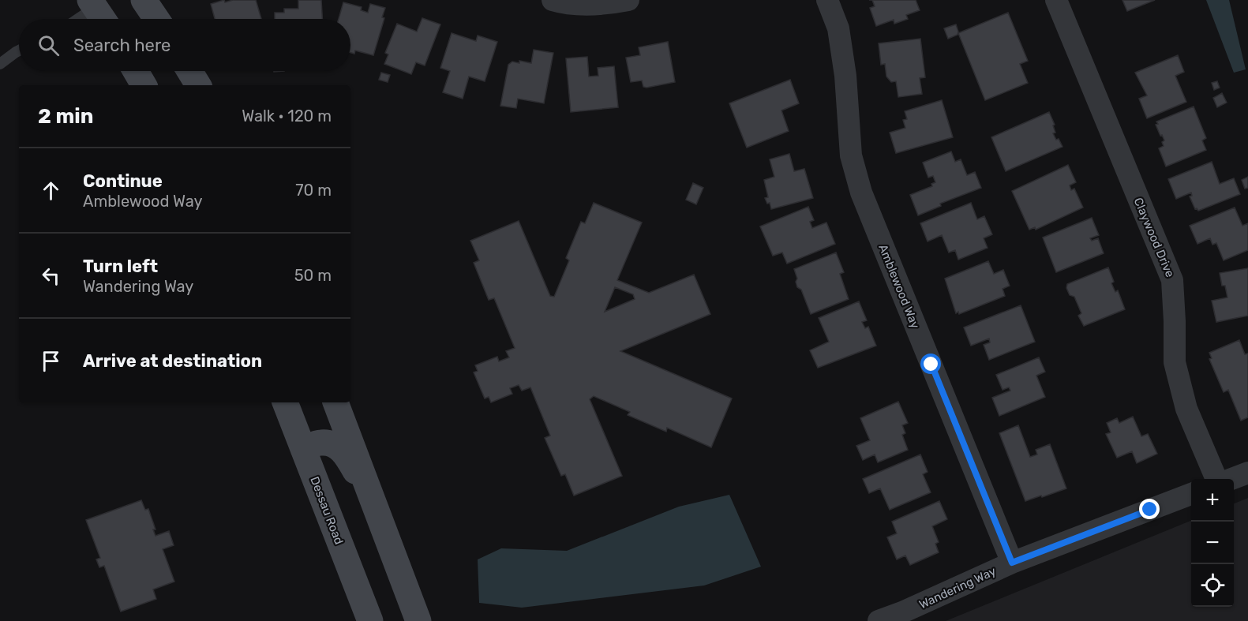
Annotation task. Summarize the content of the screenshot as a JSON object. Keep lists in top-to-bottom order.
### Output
{
  "streets": {
    "main road": ["Dessau Road"],
    "street": ["Claywood Drive", "Amblewood Way", "Wandering Way"]
  },
  "crossings": [
    ["Amblewood Way", "Wandering Way"]
  ],
  "page": {
    "search": "Search here",
    "heading": ["2 min", "Walk · 120 m"],
    "list": [
      ["Continue", "Amblewood Way", "70 m"],
      ["Turn left", "Wandering Way", "50 m"],
      "Arrive at destination"
    ],
    "map_buttons": ["+", "−"]
  }
}
